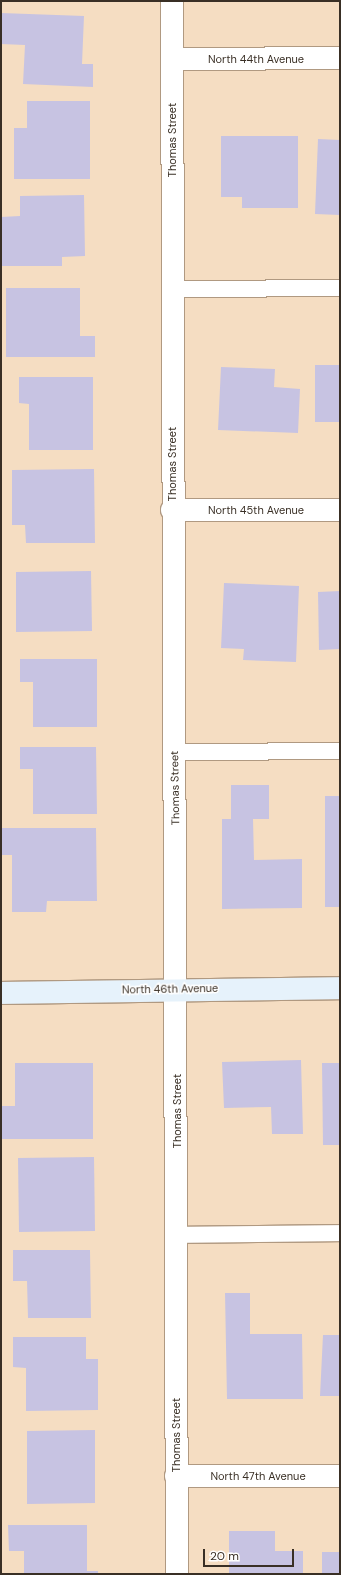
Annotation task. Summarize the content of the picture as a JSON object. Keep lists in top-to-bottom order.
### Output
{
  "streets": {
    "street": [
      "North 44th Avenue",
      "Thomas Street",
      "North 45th Avenue",
      "North 46th Avenue",
      "North 47th Avenue"
    ]
  },
  "crossings": [
    ["North 44th Avenue", "Thomas Street"],
    ["Thomas Street", "North 45th Avenue"],
    ["Thomas Street", "North 46th Avenue"],
    ["Thomas Street", "North 47th Avenue"]
  ],
  "scale_bar": "20 m"
}
